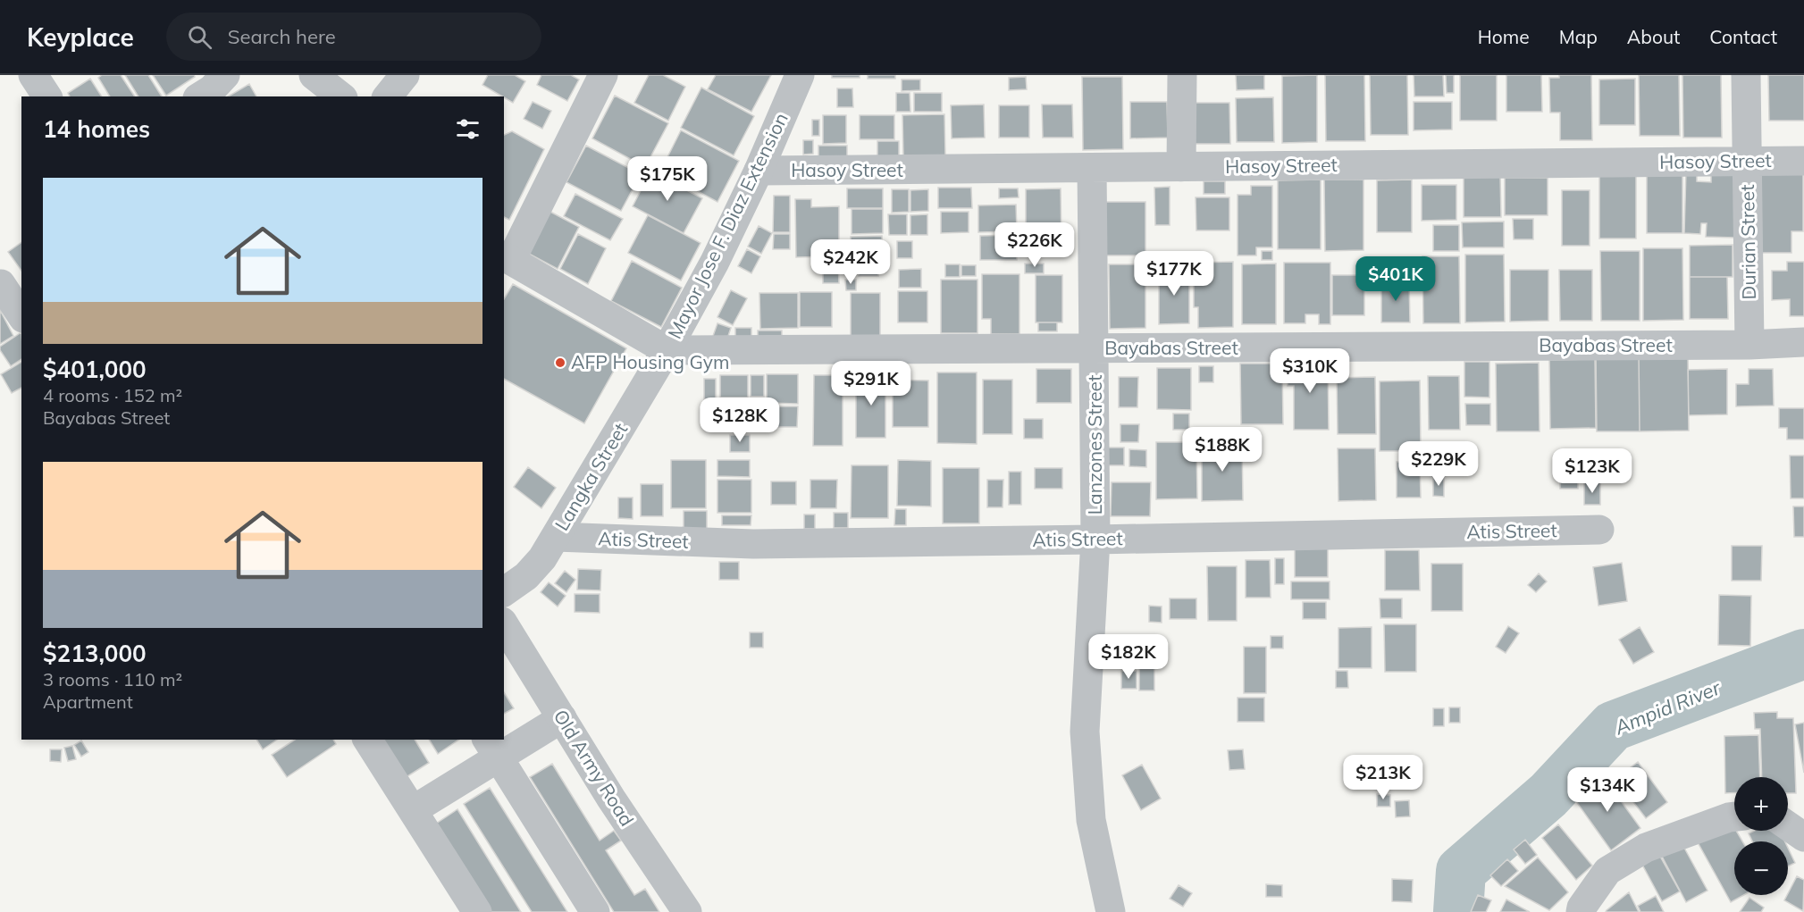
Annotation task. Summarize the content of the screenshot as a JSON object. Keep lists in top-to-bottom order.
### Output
{
  "streets": {
    "street": [
      "Hasoy Street",
      "Mayor Jose F. Diaz Extension",
      "Durian Street",
      "Bayabas Street",
      "Lanzones Street",
      "Langka Street",
      "Atis Street",
      "Old Army Road"
    ]
  },
  "crossings": [
    ["Hasoy Street", "Mayor Jose F. Diaz Extension"],
    ["Hasoy Street", "Durian Street"],
    ["Hasoy Street", "Lanzones Street"],
    ["Mayor Jose F. Diaz Extension", "Bayabas Street"],
    ["Mayor Jose F. Diaz Extension", "Langka Street"],
    ["Durian Street", "Bayabas Street"],
    ["Bayabas Street", "Lanzones Street"],
    ["Bayabas Street", "Langka Street"],
    ["Lanzones Street", "Atis Street"],
    ["Langka Street", "Atis Street"]
  ],
  "water": ["Ampid River"],
  "places": ["AFP Housing Gym"],
  "page": {
    "header": "Keyplace",
    "search": "Search here",
    "nav": [
      "Home",
      "Map",
      "About",
      "Contact"
    ],
    "heading": "14 homes",
    "price": [
      "$175K",
      "$226K",
      "$242K",
      "$177K",
      "$401K",
      "$310K",
      "$291K",
      "$128K",
      "$188K",
      "$229K",
      "$123K",
      "$182K",
      "$213K",
      "$134K"
    ],
    "list": [
      {
        "name": "$401,000",
        "note": "4 rooms · 152 m² · Bayabas Street"
      },
      {
        "name": "$213,000",
        "note": "3 rooms · 110 m² · Apartment"
      }
    ],
    "map_buttons": ["+", "−"]
  }
}
